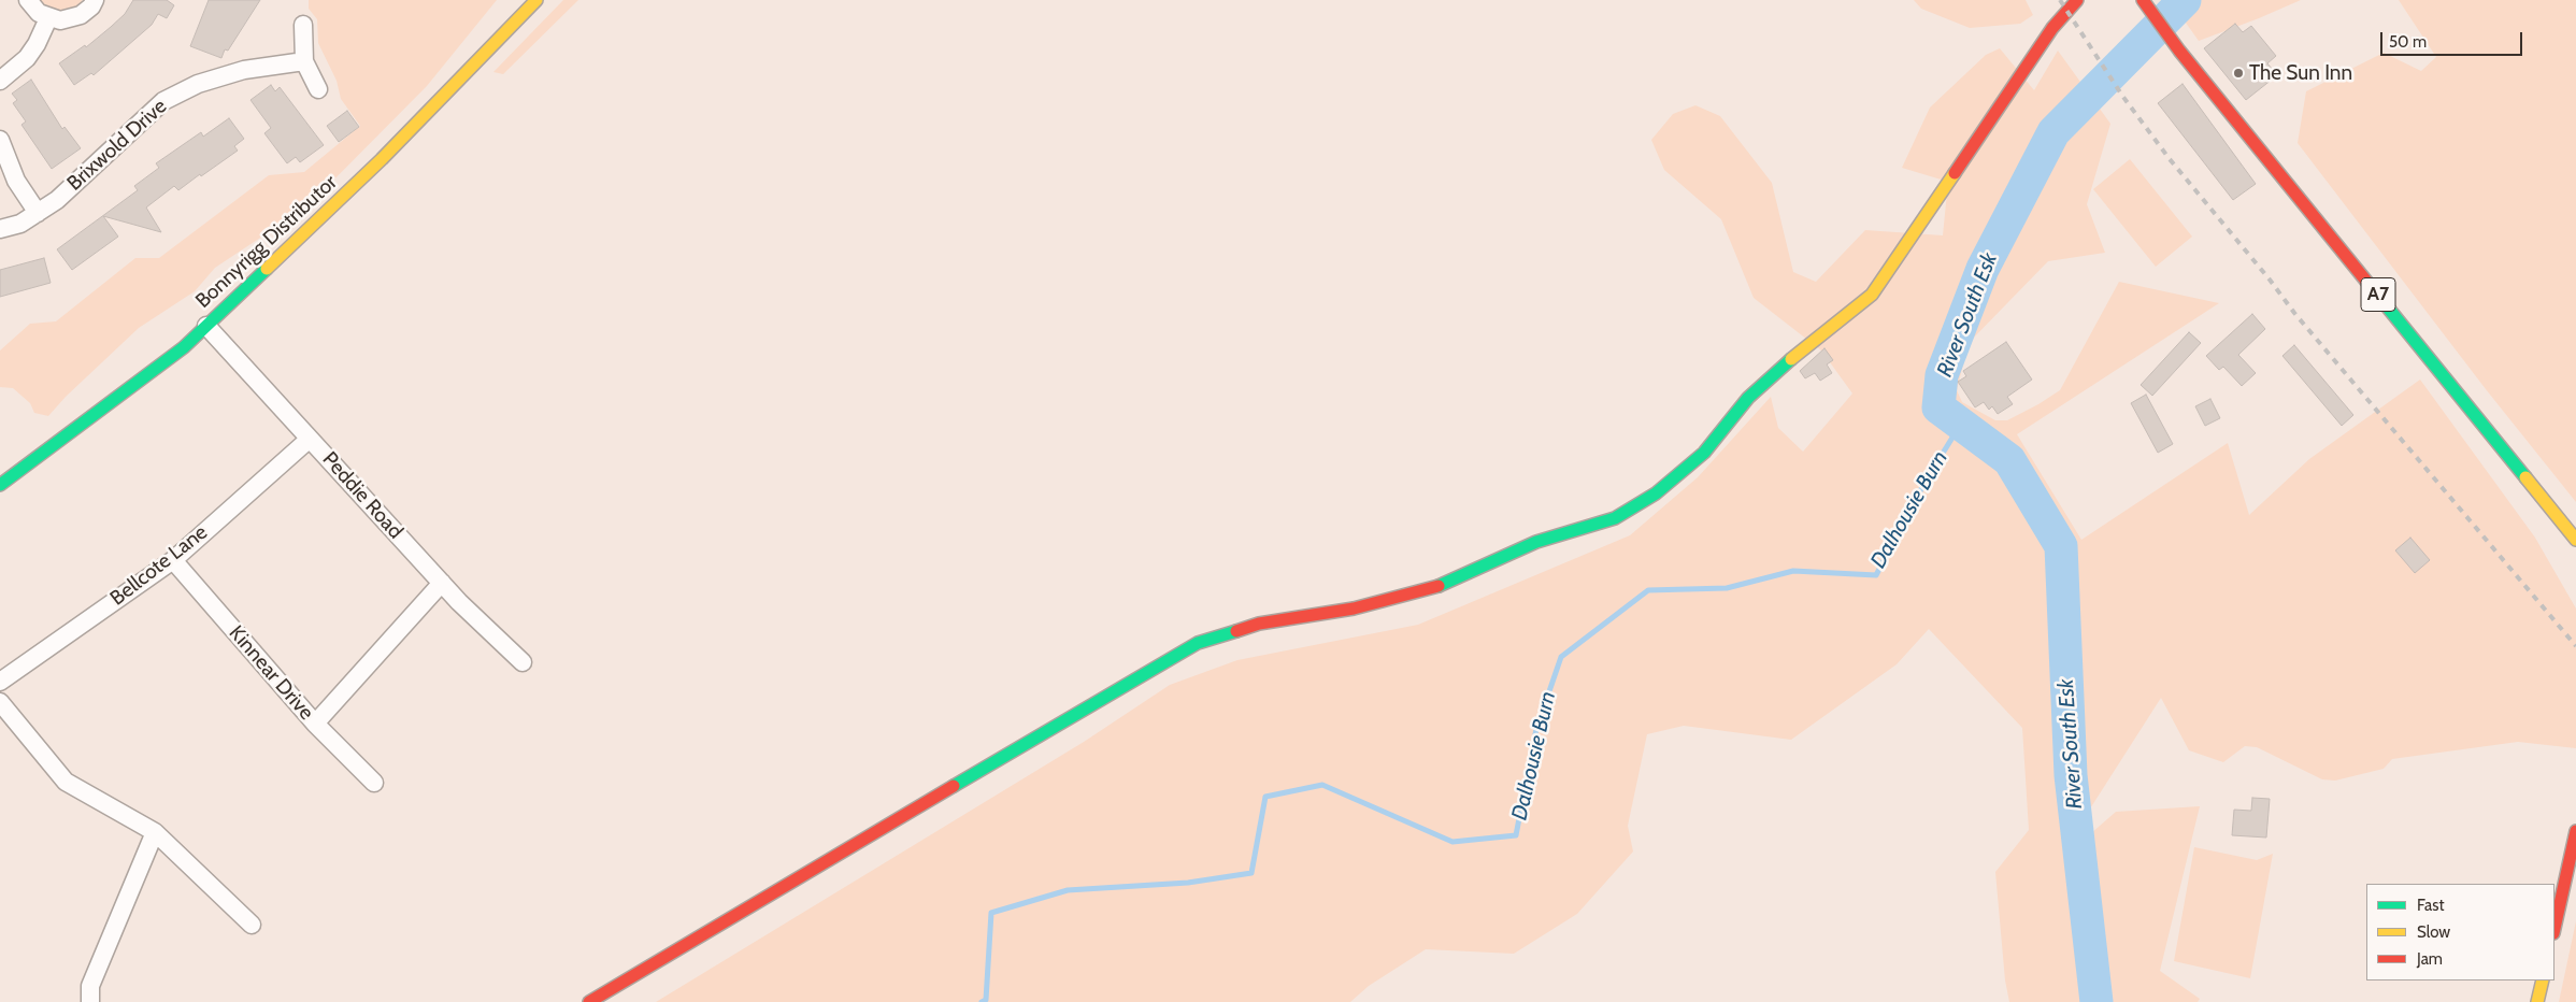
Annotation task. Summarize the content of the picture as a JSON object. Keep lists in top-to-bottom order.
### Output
{
  "streets": {
    "street": [
      "Brixwold Drive",
      "Bonnyrigg Distributor",
      "A7",
      "Peddie Road",
      "Bellcote Lane",
      "Kinnear Drive"
    ]
  },
  "crossings": [
    ["Bonnyrigg Distributor", "Peddie Road"],
    ["Peddie Road", "Bellcote Lane"],
    ["Bellcote Lane", "Kinnear Drive"]
  ],
  "water": ["River South Esk", "Dalhousie Burn"],
  "places": ["The Sun Inn"],
  "legend": ["Fast", "Slow", "Jam"],
  "scale_bar": "50 m"
}
